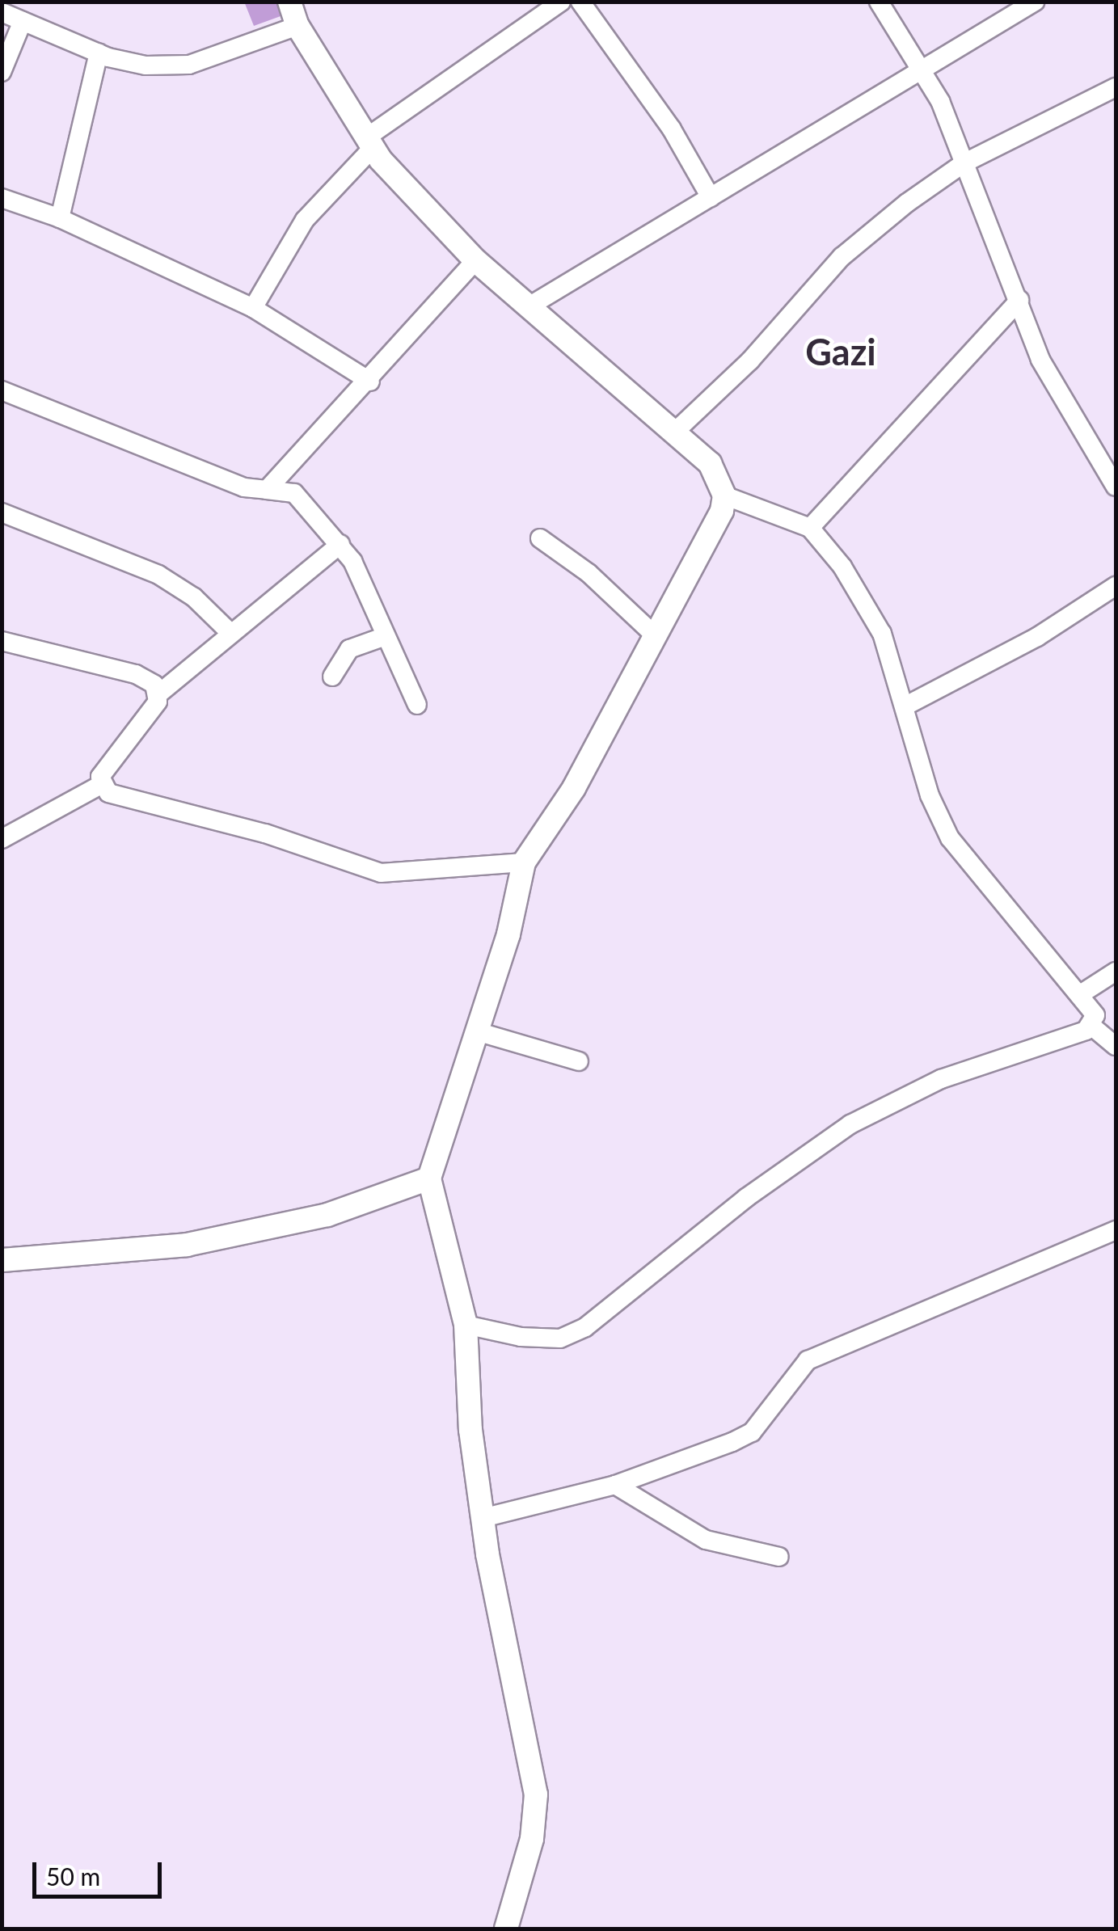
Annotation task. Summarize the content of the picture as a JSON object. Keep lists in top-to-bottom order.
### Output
{
  "districts": ["Gazi"],
  "scale_bar": "50 m"
}
